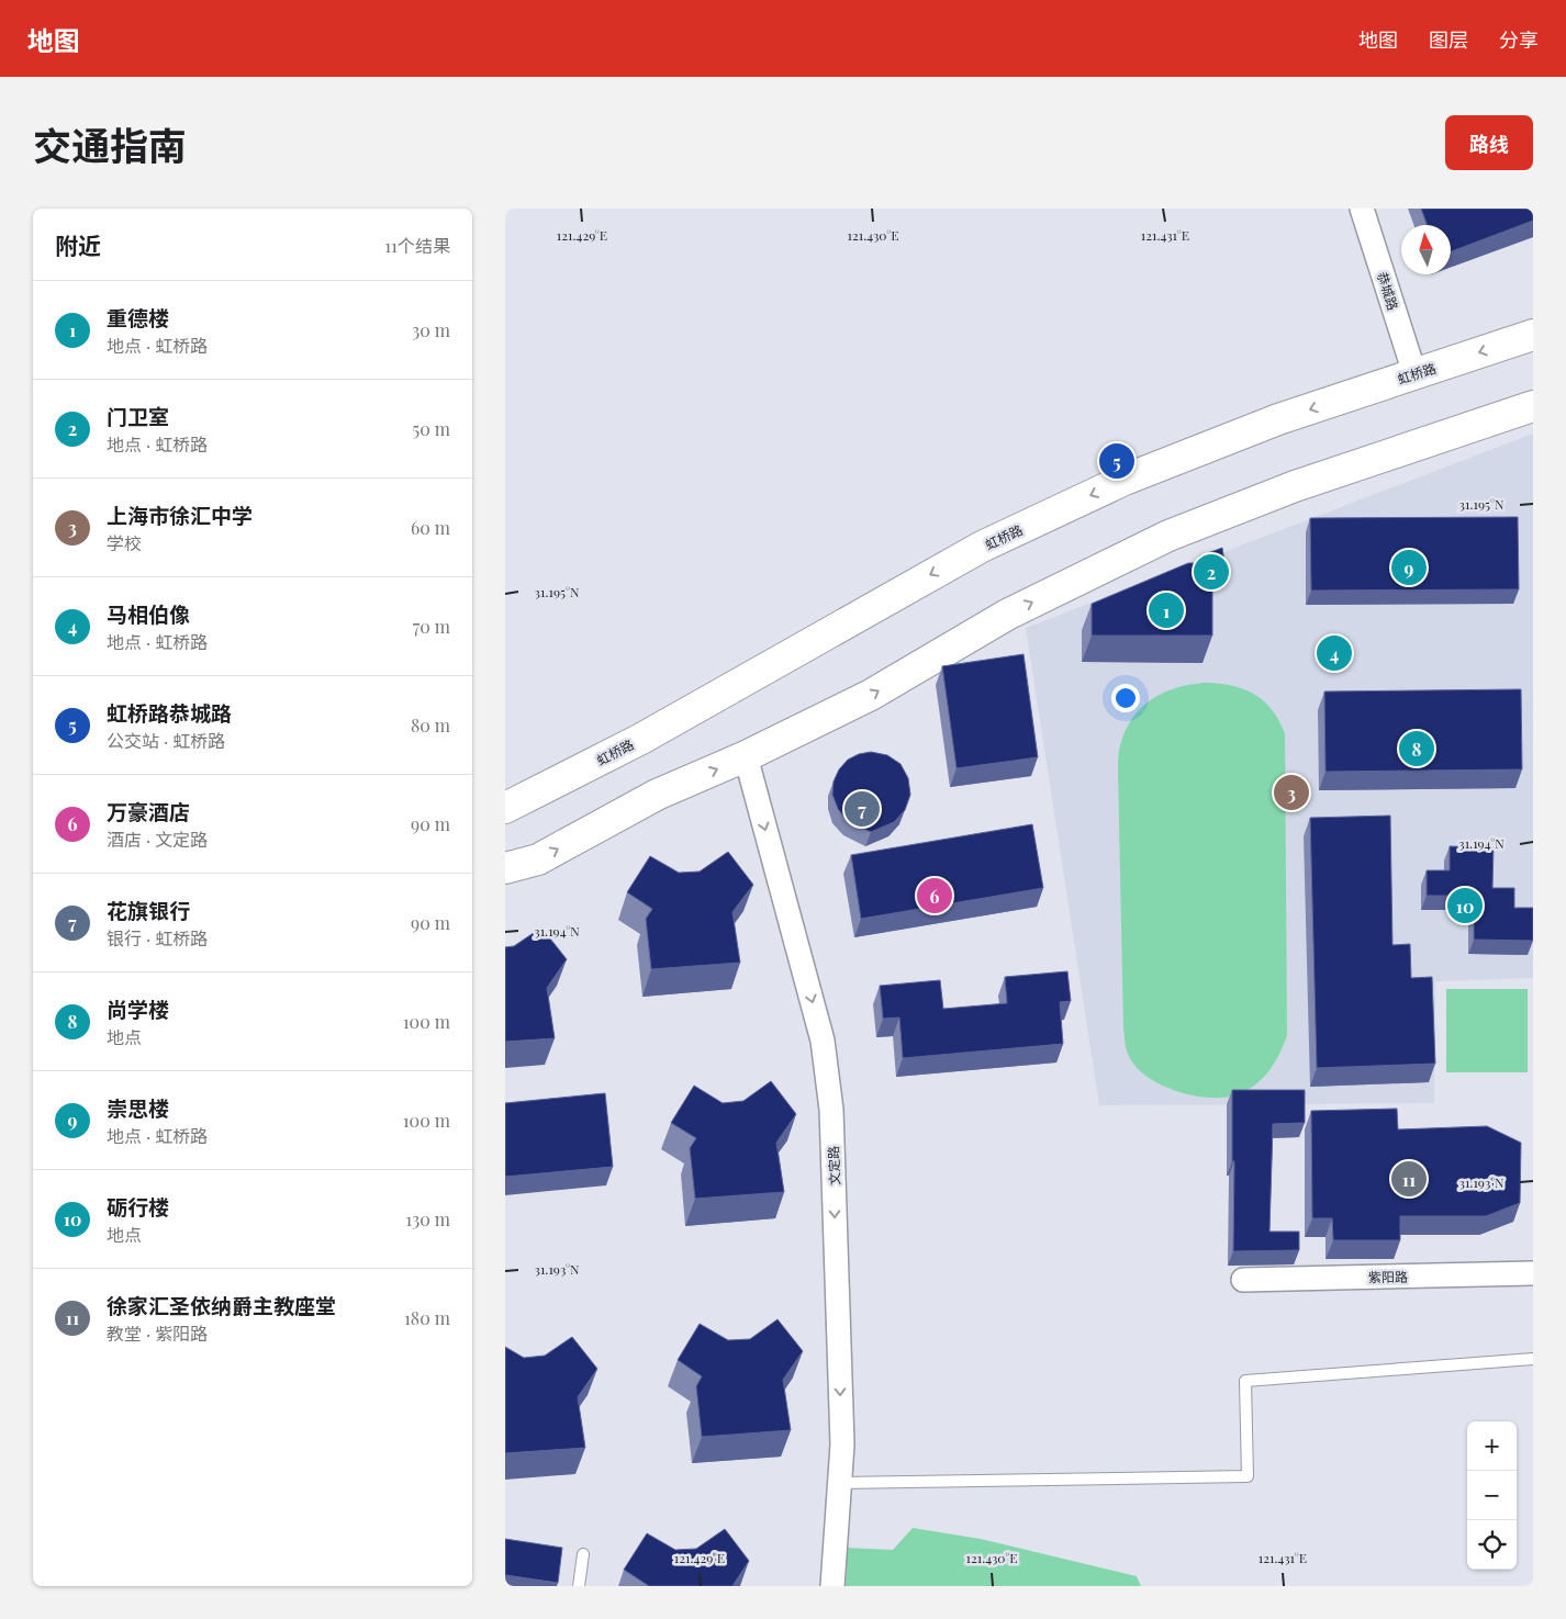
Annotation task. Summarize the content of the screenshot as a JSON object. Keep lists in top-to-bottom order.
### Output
{
  "streets": {
    "main road": ["虹桥路"],
    "street": ["恭城路", "文定路", "紫阳路"]
  },
  "crossings": [
    ["恭城路", "虹桥路"]
  ],
  "one_way": ["文定路"],
  "north": "top",
  "page": {
    "header": "地图",
    "nav": ["地图", "图层", "分享"],
    "title": "交通指南",
    "buttons": "路线",
    "heading": ["附近", "11个结果"],
    "list": [
      {
        "mark": "1",
        "name": "重德楼",
        "note": "地点 · 虹桥路",
        "value": "30 m"
      },
      {
        "mark": "2",
        "name": "门卫室",
        "note": "地点 · 虹桥路",
        "value": "50 m"
      },
      {
        "mark": "3",
        "name": "上海市徐汇中学",
        "note": "学校",
        "value": "60 m"
      },
      {
        "mark": "4",
        "name": "马相伯像",
        "note": "地点 · 虹桥路",
        "value": "70 m"
      },
      {
        "mark": "5",
        "name": "虹桥路恭城路",
        "note": "公交站 · 虹桥路",
        "value": "80 m"
      },
      {
        "mark": "6",
        "name": "万豪酒店",
        "note": "酒店 · 文定路",
        "value": "90 m"
      },
      {
        "mark": "7",
        "name": "花旗银行",
        "note": "银行 · 虹桥路",
        "value": "90 m"
      },
      {
        "mark": "8",
        "name": "尚学楼",
        "note": "地点",
        "value": "100 m"
      },
      {
        "mark": "9",
        "name": "崇思楼",
        "note": "地点 · 虹桥路",
        "value": "100 m"
      },
      {
        "mark": "10",
        "name": "砺行楼",
        "note": "地点",
        "value": "130 m"
      },
      {
        "mark": "11",
        "name": "徐家汇圣依纳爵主教座堂",
        "note": "教堂 · 紫阳路",
        "value": "180 m"
      }
    ],
    "pins": [
      "5",
      "9",
      "2",
      "1",
      "4",
      "8",
      "3",
      "7",
      "6",
      "10",
      "11"
    ],
    "map_buttons": ["+", "−"]
  },
  "coordinates": [
    "121.429°E",
    "121.430°E",
    "121.431°E",
    "31.195°N",
    "31.194°N",
    "31.193°N"
  ]
}
